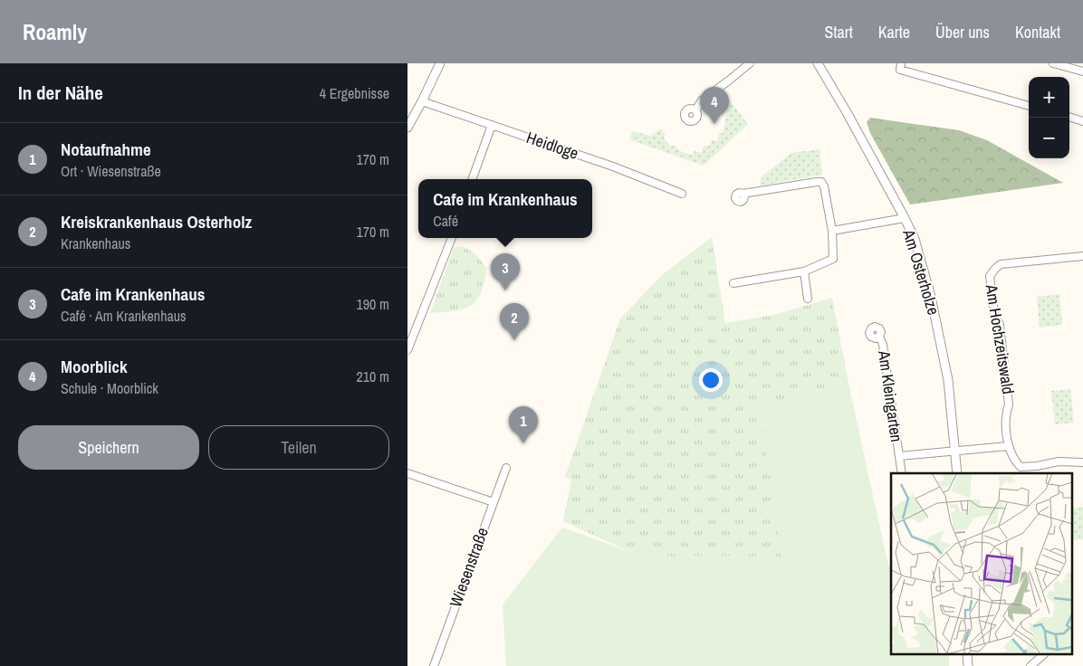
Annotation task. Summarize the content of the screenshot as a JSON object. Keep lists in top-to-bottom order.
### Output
{
  "streets": {
    "street": [
      "Heidloge",
      "Am Osterholze",
      "Am Hochzeitswald",
      "Am Kleingarten",
      "Wiesenstraße"
    ]
  },
  "crossings": [
    ["Am Osterholze", "Am Kleingarten"]
  ],
  "page": {
    "header": "Roamly",
    "nav": [
      "Start",
      "Karte",
      "Über uns",
      "Kontakt"
    ],
    "heading": ["In der Nähe", "4 Ergebnisse"],
    "map_buttons": ["+", "−"],
    "pins": [
      "4",
      "3",
      "2",
      "1"
    ],
    "list": [
      {
        "mark": "1",
        "name": "Notaufnahme",
        "note": "Ort · Wiesenstraße",
        "value": "170 m"
      },
      {
        "mark": "2",
        "name": "Kreiskrankenhaus Osterholz",
        "note": "Krankenhaus",
        "value": "170 m"
      },
      {
        "mark": "3",
        "name": "Cafe im Krankenhaus",
        "note": "Café · Am Krankenhaus",
        "value": "190 m"
      },
      {
        "mark": "4",
        "name": "Moorblick",
        "note": "Schule · Moorblick",
        "value": "210 m"
      }
    ],
    "popup": ["Cafe im Krankenhaus", "Café"],
    "buttons": ["Speichern", "Teilen"]
  }
}
